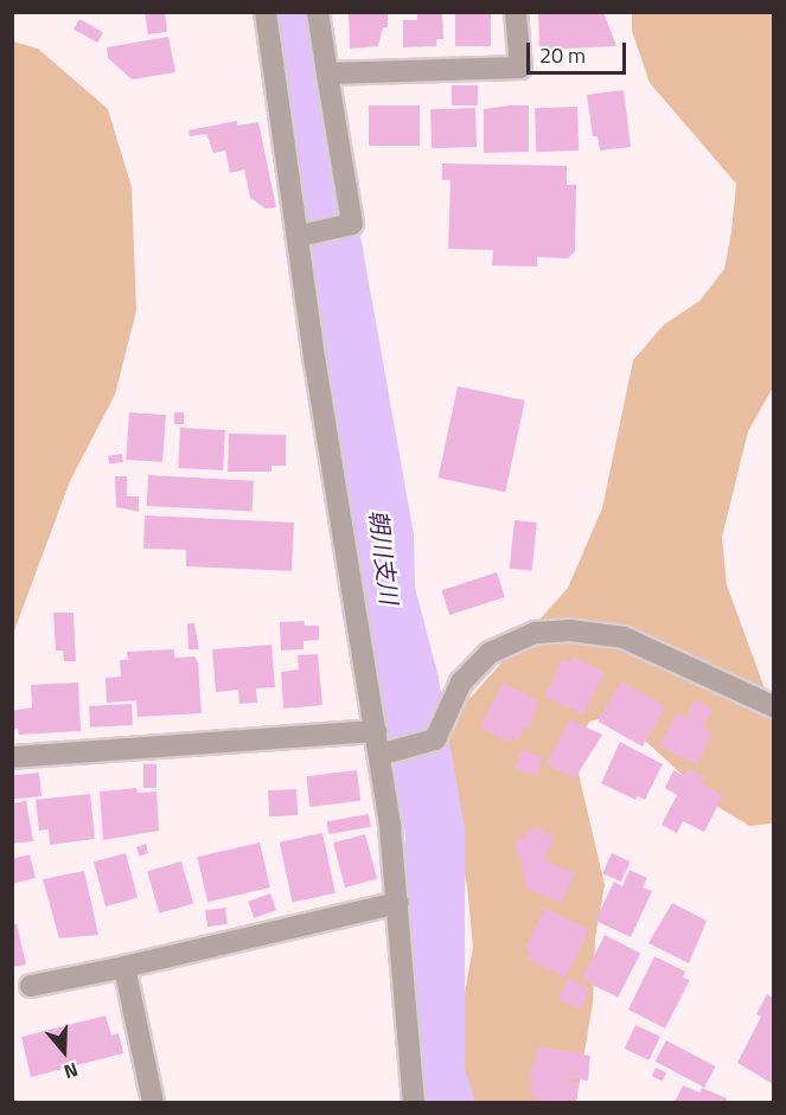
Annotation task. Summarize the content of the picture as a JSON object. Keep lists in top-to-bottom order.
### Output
{
  "water": ["朝川支川"],
  "scale_bar": "20 m",
  "north": "bottom"
}
